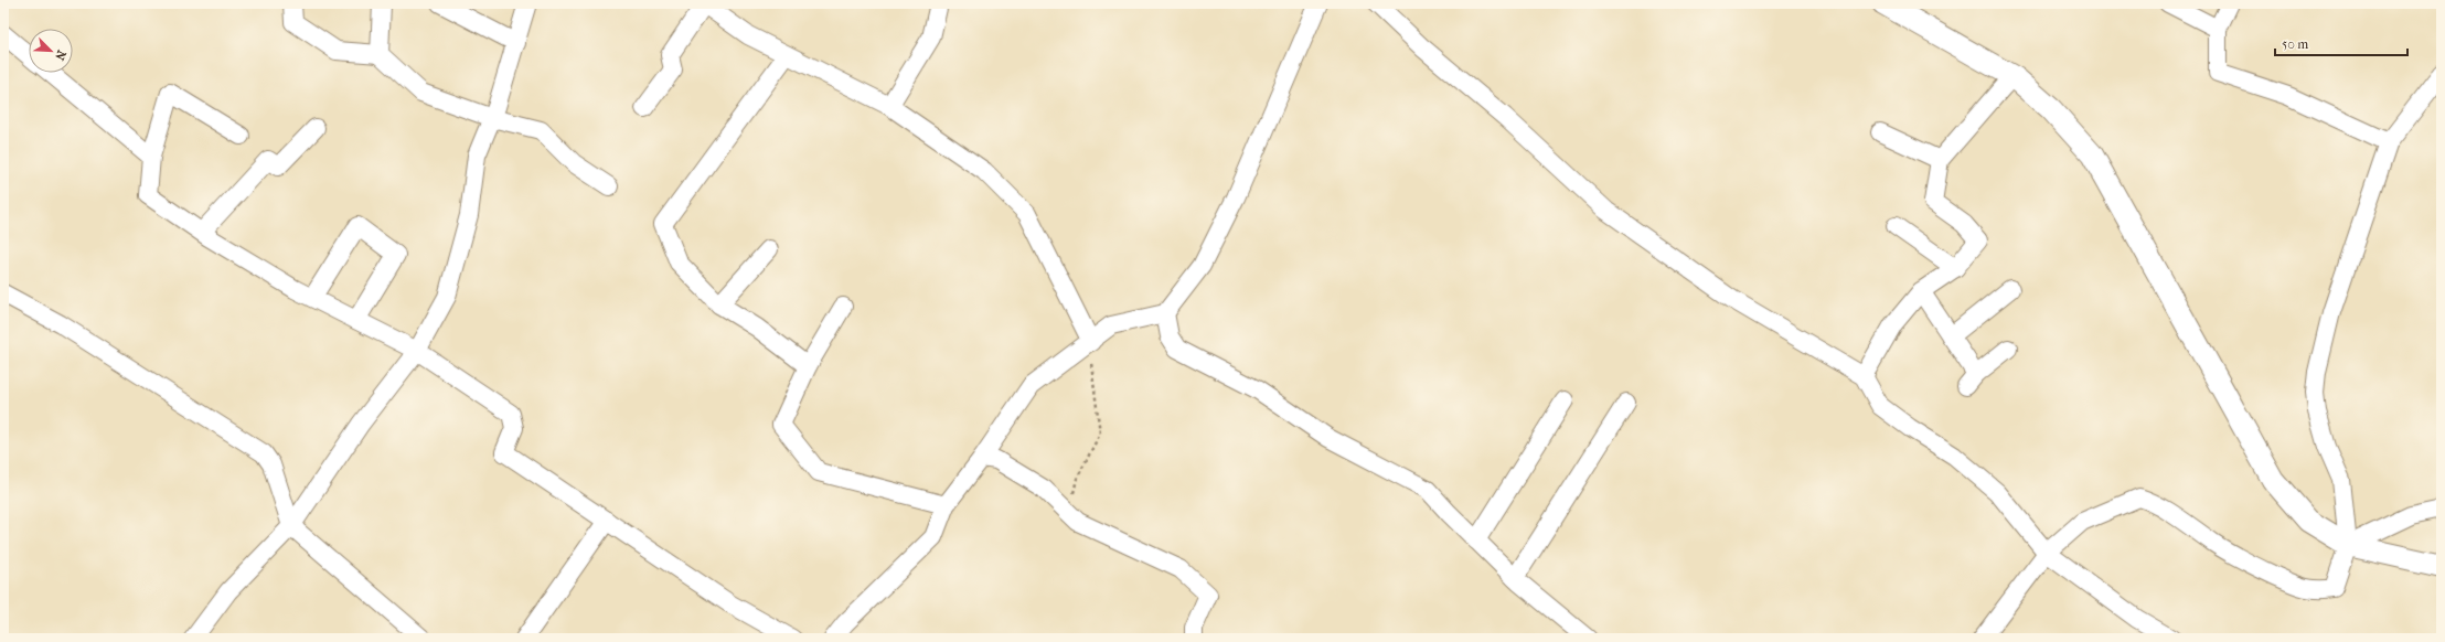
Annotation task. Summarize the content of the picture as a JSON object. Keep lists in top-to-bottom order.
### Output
{
  "scale_bar": "50 m",
  "north": "bottom right"
}
